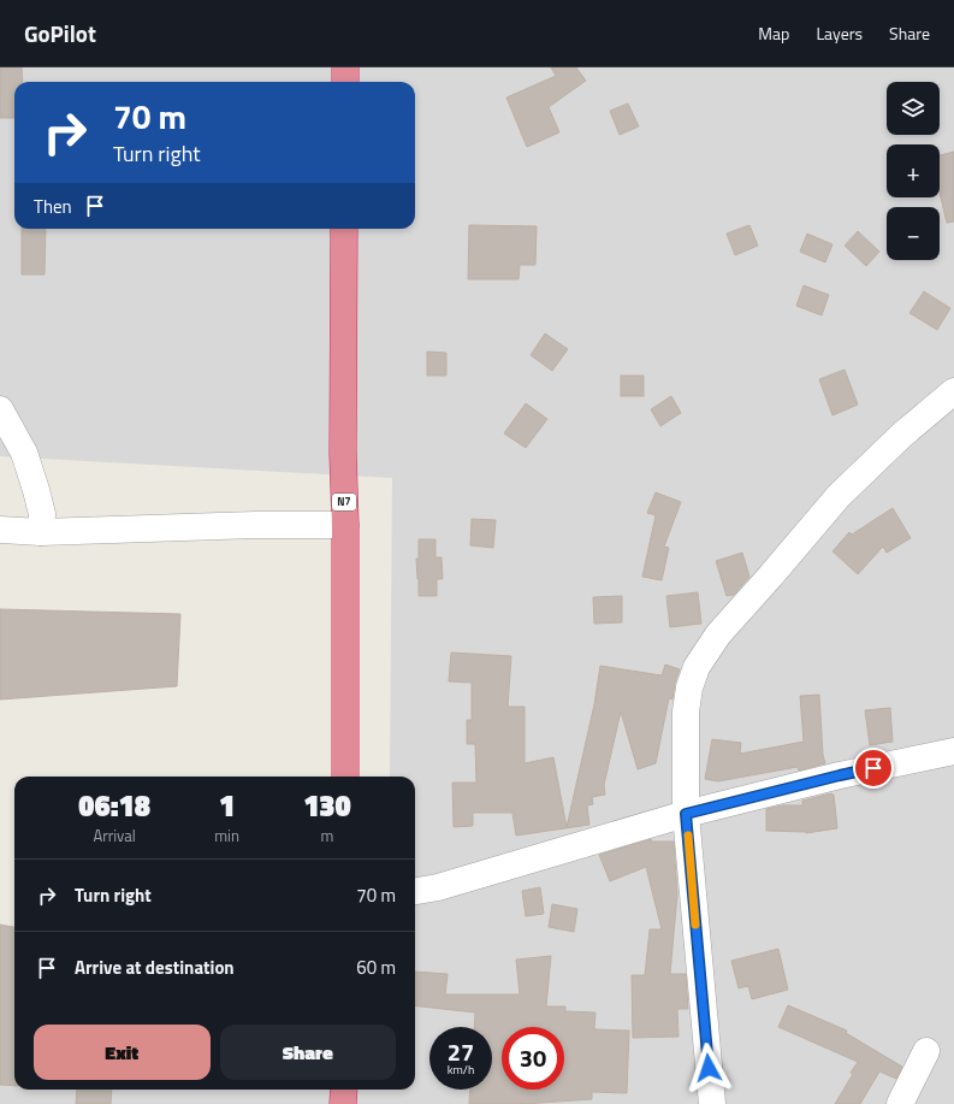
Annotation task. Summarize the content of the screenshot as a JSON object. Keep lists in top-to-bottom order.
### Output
{
  "streets": {
    "highway": ["N7"]
  },
  "page": {
    "header": "GoPilot",
    "nav": ["Map", "Layers", "Share"],
    "map_buttons": ["+", "−"],
    "turn": ["70 m", "Turn right"],
    "then": "Then",
    "eta": [
      "06:18",
      "Arrival",
      "1",
      "min",
      "130",
      "m"
    ],
    "list": [
      {
        "name": "Turn right",
        "value": "70 m"
      },
      {
        "name": "Arrive at destination",
        "value": "60 m"
      }
    ],
    "buttons": ["Exit", "Share"],
    "speed": "27 km/h",
    "limit": "30"
  }
}
